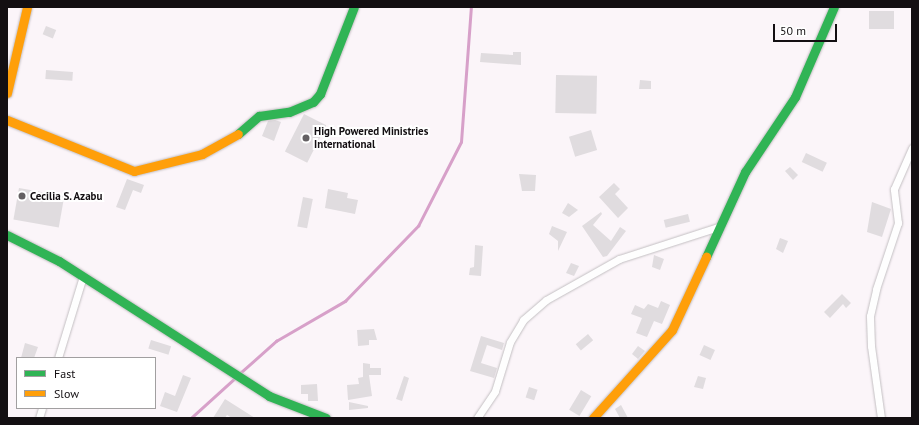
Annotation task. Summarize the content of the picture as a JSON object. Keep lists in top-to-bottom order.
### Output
{
  "places": ["High Powered Ministries International", "Cecilia S. Azabu"],
  "legend": ["Fast", "Slow"],
  "scale_bar": "50 m"
}
